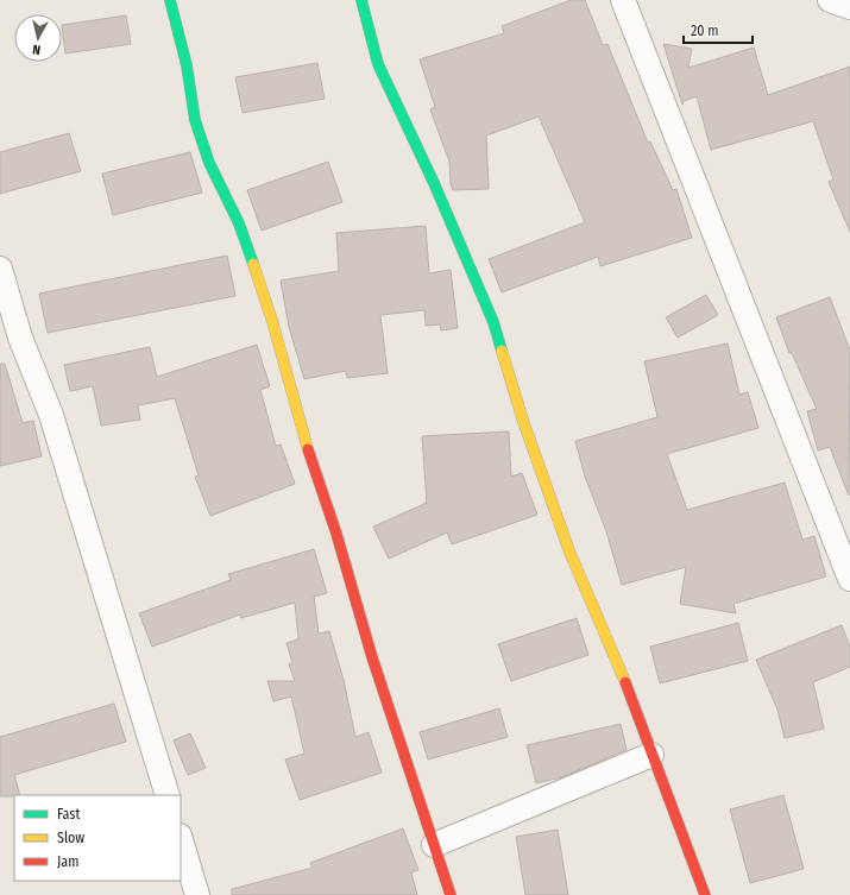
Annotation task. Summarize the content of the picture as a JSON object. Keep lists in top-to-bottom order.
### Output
{
  "legend": ["Fast", "Slow", "Jam"],
  "scale_bar": "20 m",
  "north": "bottom"
}
